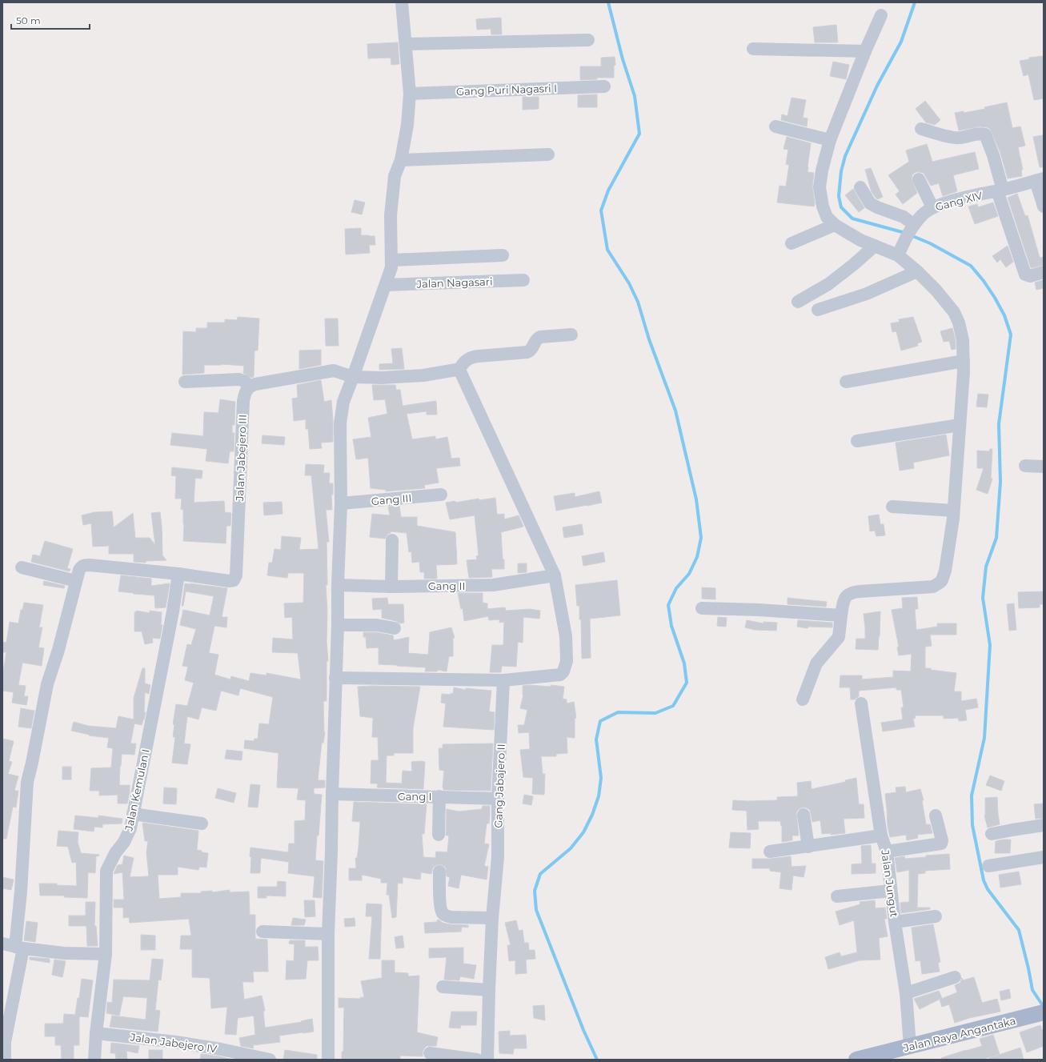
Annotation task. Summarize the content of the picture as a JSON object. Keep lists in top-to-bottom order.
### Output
{
  "streets": {
    "main road": ["Jalan Raya Angantaka"],
    "street": [
      "Gang Puri Nagasri I",
      "Gang XIV",
      "Jalan Nagasari",
      "Jalan Jabejero III",
      "Gang III",
      "Gang II",
      "Gang Jabajero II",
      "Jalan Kemulan I",
      "Gang I",
      "Jalan Jungut",
      "Jalan Jabejero IV"
    ]
  },
  "crossings": [
    ["Jalan Jabejero III", "Jalan Kemulan I"],
    ["Gang Jabajero II", "Gang I"],
    ["Jalan Kemulan I", "Jalan Jabejero IV"],
    ["Jalan Jungut", "Jalan Raya Angantaka"]
  ],
  "scale_bar": "50 m"
}
